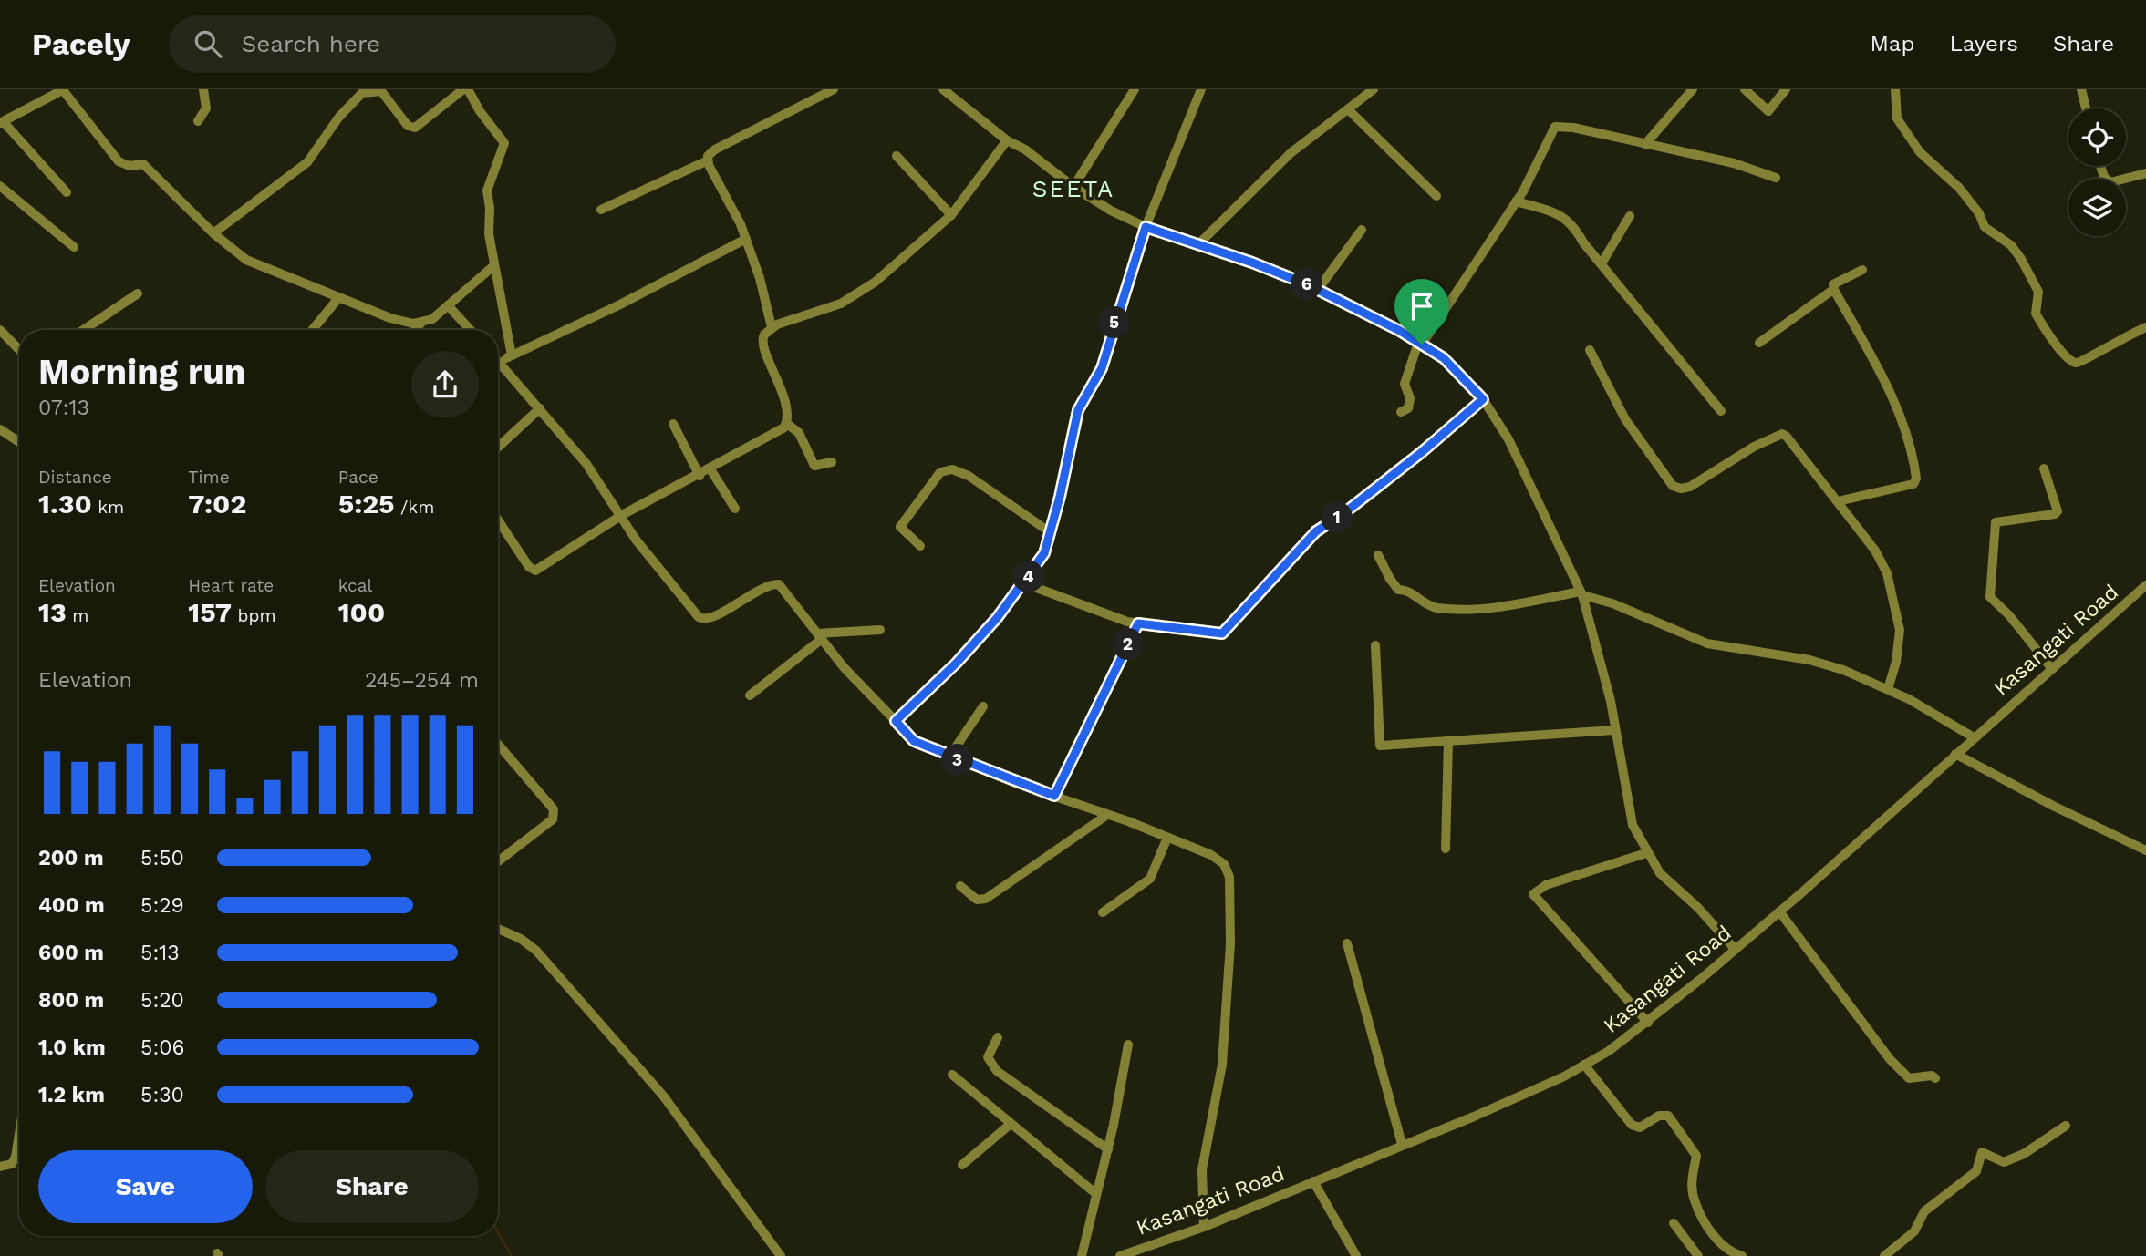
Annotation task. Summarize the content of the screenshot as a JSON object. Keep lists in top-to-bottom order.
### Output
{
  "streets": {
    "street": ["Kasangati Road"]
  },
  "districts": ["SEETA"],
  "page": {
    "header": "Pacely",
    "search": "Search here",
    "nav": ["Map", "Layers", "Share"],
    "pins": [
      "6",
      "5",
      "1",
      "4",
      "2",
      "3"
    ],
    "heading": ["Morning run", "07:13"],
    "stats": [
      ["Distance", "1.30 km"],
      ["Time", "7:02"],
      ["Pace", "5:25 /km"],
      ["Elevation", "13 m"],
      ["Heart rate", "157 bpm"],
      ["kcal", "100"]
    ],
    "chart": ["Elevation", "245–254 m"],
    "list": [
      {
        "name": "200 m",
        "note": "5:50"
      },
      {
        "name": "400 m",
        "note": "5:29"
      },
      {
        "name": "600 m",
        "note": "5:13"
      },
      {
        "name": "800 m",
        "note": "5:20"
      },
      {
        "name": "1.0 km",
        "note": "5:06"
      },
      {
        "name": "1.2 km",
        "note": "5:30"
      }
    ],
    "buttons": ["Save", "Share"]
  }
}
